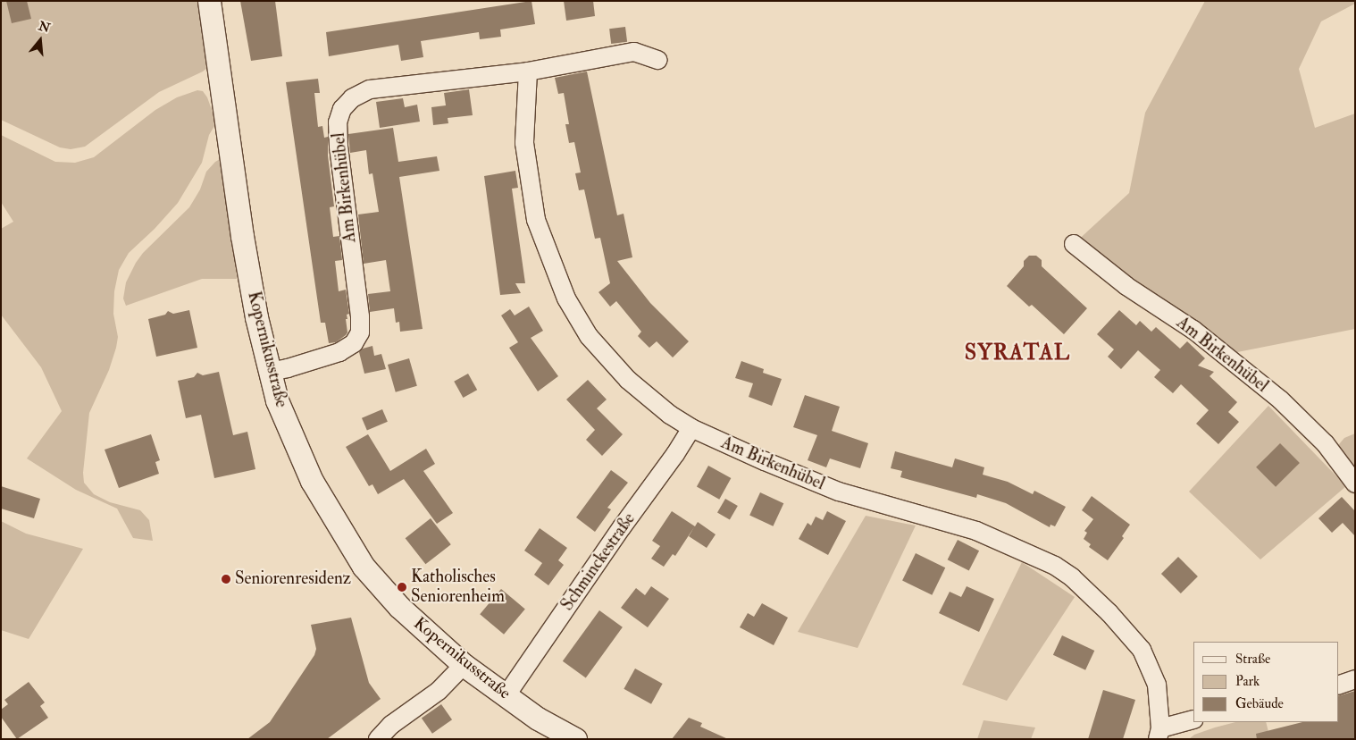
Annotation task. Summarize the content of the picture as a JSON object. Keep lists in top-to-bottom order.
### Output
{
  "streets": {
    "street": ["Am Birkenhübel", "Kopernikusstraße", "Schminckestraße"]
  },
  "crossings": [
    ["Am Birkenhübel", "Kopernikusstraße"],
    ["Am Birkenhübel", "Schminckestraße"],
    ["Kopernikusstraße", "Schminckestraße"]
  ],
  "districts": ["SYRATAL"],
  "places": ["Seniorenresidenz", "Katholisches Seniorenheim"],
  "legend": ["Straße", "Park", "Gebäude"],
  "north": "top"
}
